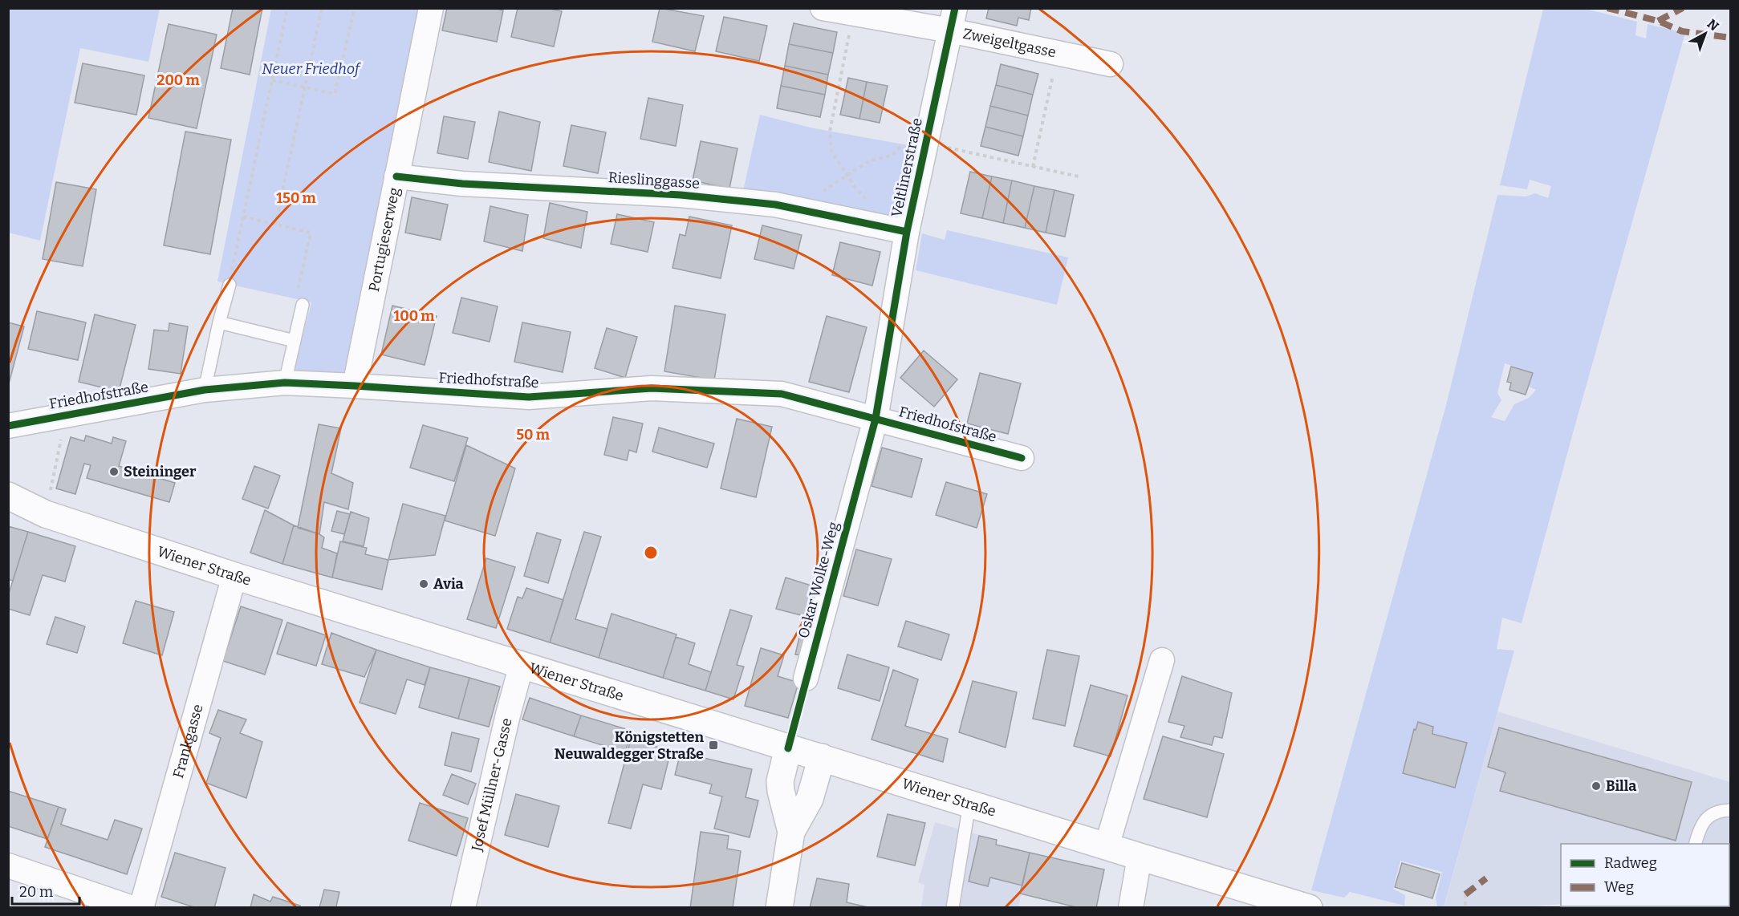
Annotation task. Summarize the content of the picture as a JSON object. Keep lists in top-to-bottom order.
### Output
{
  "streets": {
    "main road": ["Wiener Straße"],
    "street": [
      "Zweigeltgasse",
      "Veltlinerstraße",
      "Rieslinggasse",
      "Portugieserweg",
      "Friedhofstraße",
      "Oskar Wolke-Weg",
      "Frankgasse",
      "Josef Müllner-Gasse"
    ]
  },
  "crossings": [
    ["Zweigeltgasse", "Veltlinerstraße"],
    ["Veltlinerstraße", "Rieslinggasse"],
    ["Veltlinerstraße", "Friedhofstraße"],
    ["Veltlinerstraße", "Oskar Wolke-Weg"],
    ["Rieslinggasse", "Portugieserweg"],
    ["Portugieserweg", "Friedhofstraße"],
    ["Friedhofstraße", "Oskar Wolke-Weg"],
    ["Wiener Straße", "Frankgasse"],
    ["Wiener Straße", "Josef Müllner-Gasse"]
  ],
  "parks": ["Neuer Friedhof"],
  "places": {
    "other": ["Steininger", "Avia", "Billa"],
    "transit": ["Königstetten Neuwaldegger Straße"]
  },
  "legend": ["Radweg", "Weg"],
  "scale_bar": "20 m",
  "north": "top right",
  "rings": [
    "200 m",
    "150 m",
    "100 m",
    "50 m"
  ]
}
